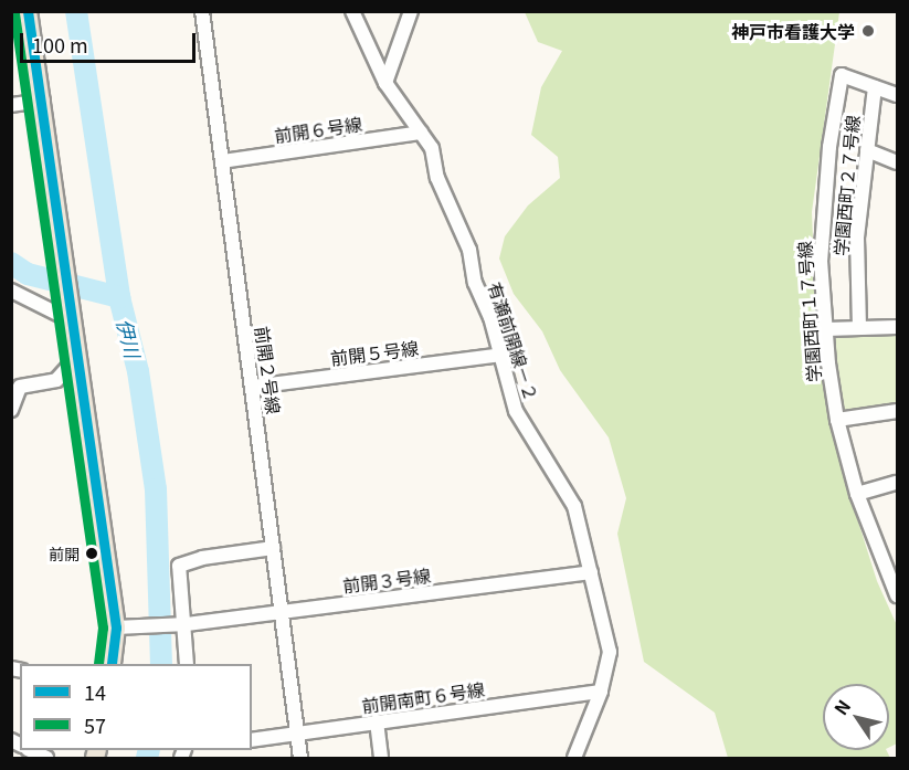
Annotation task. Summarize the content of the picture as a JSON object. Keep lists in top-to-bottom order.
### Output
{
  "streets": {
    "street": [
      "前開６号線",
      "学園西町２７号線",
      "学園西町１７号線",
      "有瀬前開線－２",
      "前開５号線",
      "前開２号線",
      "前開３号線",
      "前開南町６号線"
    ]
  },
  "crossings": [
    ["前開６号線", "有瀬前開線－２"],
    ["前開６号線", "前開２号線"],
    ["学園西町２７号線", "学園西町１７号線"],
    ["有瀬前開線－２", "前開５号線"],
    ["有瀬前開線－２", "前開３号線"],
    ["有瀬前開線－２", "前開南町６号線"],
    ["前開５号線", "前開２号線"],
    ["前開２号線", "前開３号線"],
    ["前開２号線", "前開南町６号線"]
  ],
  "water": ["伊川"],
  "places": ["神戸市看護大学", "前開"],
  "lines": ["transit line 14", "transit line 57"],
  "legend": ["14", "57"],
  "scale_bar": "100 m",
  "north": "top left"
}
